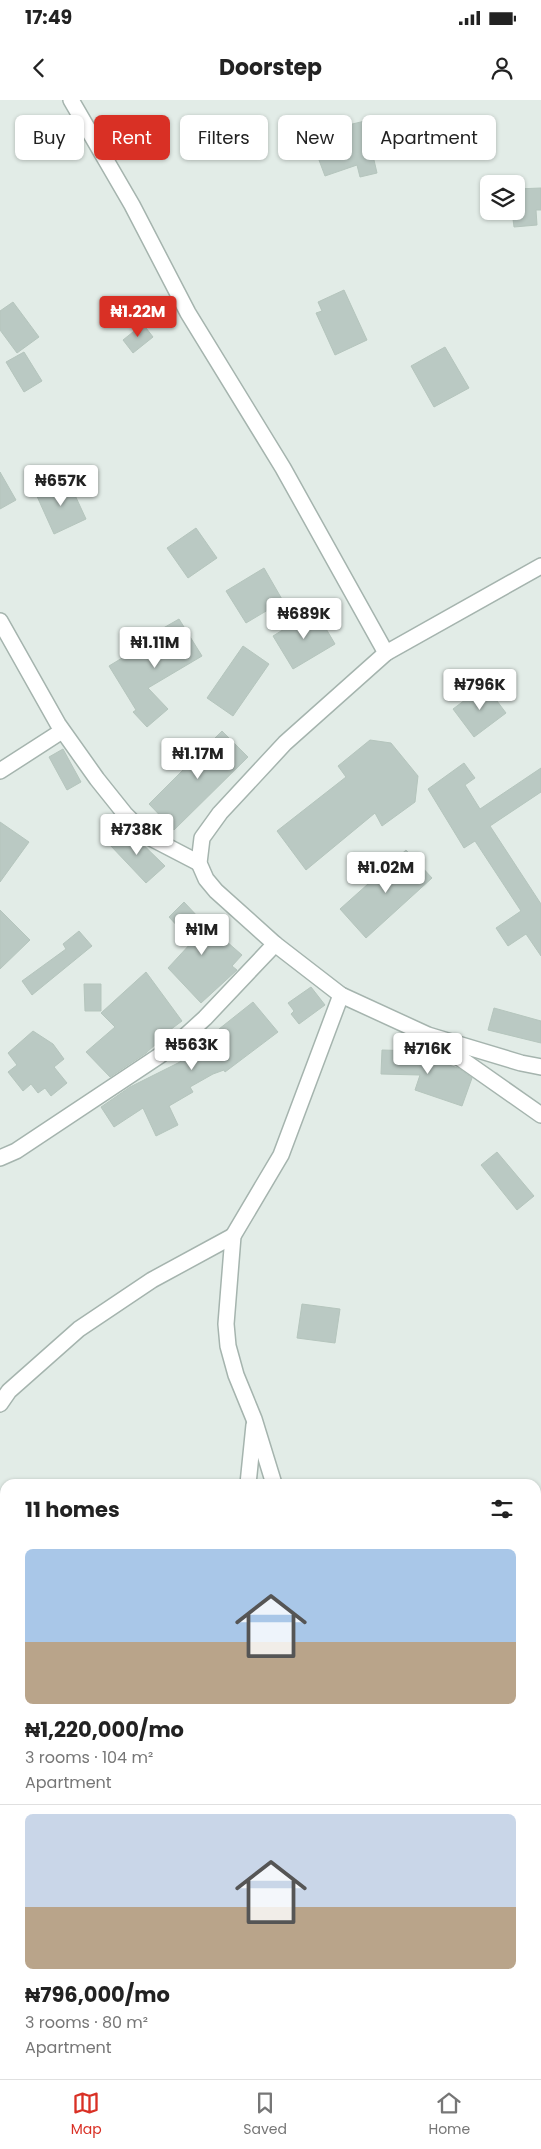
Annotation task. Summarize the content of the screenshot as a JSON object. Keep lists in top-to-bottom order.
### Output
{
  "page": {
    "status": "17:49",
    "header": "Doorstep",
    "chip": [
      "Buy",
      "Rent",
      "Filters",
      "New",
      "Apartment"
    ],
    "price": [
      "₦1.22M",
      "₦657K",
      "₦689K",
      "₦1.11M",
      "₦796K",
      "₦1.17M",
      "₦738K",
      "₦1.02M",
      "₦1M",
      "₦563K",
      "₦716K"
    ],
    "heading": "11 homes",
    "list": [
      {
        "name": "₦1,220,000/mo",
        "note": "3 rooms · 104 m² · Apartment"
      },
      {
        "name": "₦796,000/mo",
        "note": "3 rooms · 80 m² · Apartment"
      }
    ],
    "tabs": ["Map", "Saved", "Home"]
  }
}
